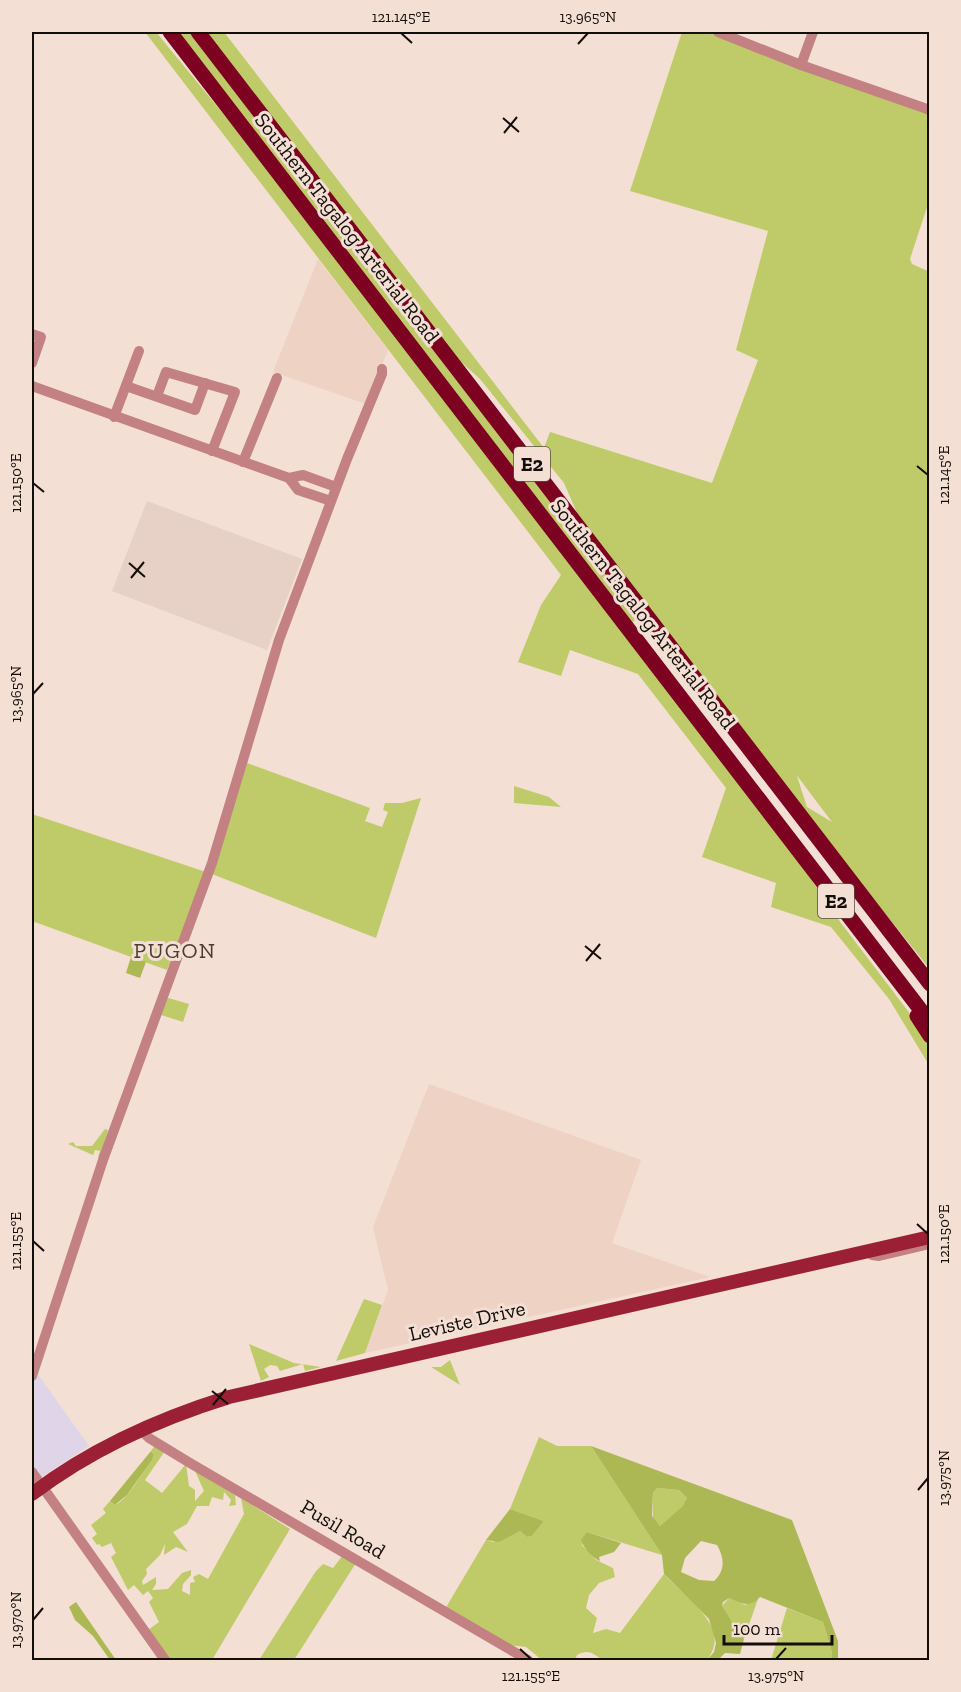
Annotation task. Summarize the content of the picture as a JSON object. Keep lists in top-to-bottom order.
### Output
{
  "streets": {
    "highway": ["Southern Tagalog Arterial Road", "E2"],
    "main road": ["Leviste Drive"],
    "street": ["Pusil Road"]
  },
  "crossings": [
    ["Leviste Drive", "Pusil Road"]
  ],
  "districts": ["PUGON"],
  "scale_bar": "100 m",
  "coordinates": [
    "121.145°E",
    "13.965°N",
    "121.150°E",
    "121.155°E",
    "13.975°N",
    "13.970°N"
  ]
}
